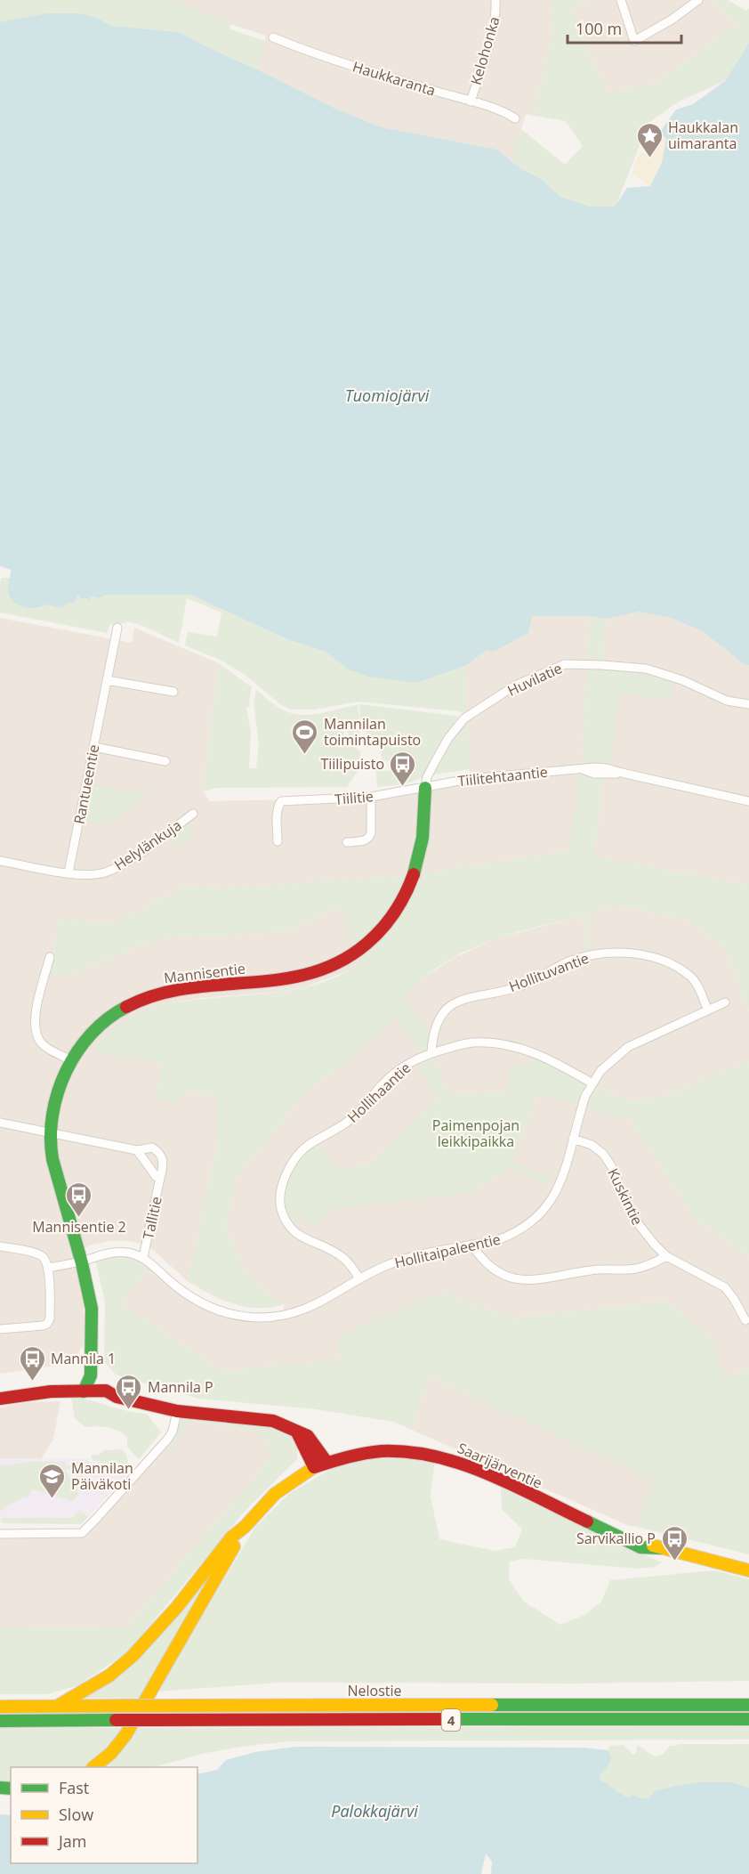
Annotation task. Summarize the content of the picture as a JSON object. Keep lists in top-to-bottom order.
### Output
{
  "streets": {
    "main road": [
      "Mannisentie",
      "Saarijärventie",
      "Nelostie",
      "4"
    ],
    "street": [
      "Kelohonka",
      "Haukkaranta",
      "Huvilatie",
      "Tiilitehtaantie",
      "Rantueentie",
      "Tiilitie",
      "Helylänkuja",
      "Hollituvantie",
      "Hollihaantie",
      "Kuskintie",
      "Tallitie",
      "Hollitaipaleentie"
    ]
  },
  "crossings": [
    ["Kelohonka", "Haukkaranta"],
    ["Huvilatie", "Tiilitehtaantie"],
    ["Huvilatie", "Tiilitie"],
    ["Huvilatie", "Mannisentie"],
    ["Tiilitehtaantie", "Tiilitie"],
    ["Tiilitehtaantie", "Mannisentie"],
    ["Rantueentie", "Helylänkuja"],
    ["Tiilitie", "Mannisentie"],
    ["Hollituvantie", "Hollihaantie"],
    ["Hollituvantie", "Hollitaipaleentie"],
    ["Hollihaantie", "Hollitaipaleentie"],
    ["Kuskintie", "Hollitaipaleentie"],
    ["Tallitie", "Hollitaipaleentie"]
  ],
  "water": ["Tuomiojärvi", "Palokkajärvi"],
  "parks": ["Paimenpojan leikkipaikka"],
  "places": {
    "place": ["Haukkalan uimaranta"],
    "sports": ["Mannilan toimintapuisto"],
    "bus stop": [
      "Tiilipuisto",
      "Mannisentie 2",
      "Mannila 1",
      "Mannila P",
      "Sarvikallio P"
    ],
    "school or university": ["Mannilan Päiväkoti"]
  },
  "legend": ["Fast", "Slow", "Jam"],
  "scale_bar": "100 m"
}
